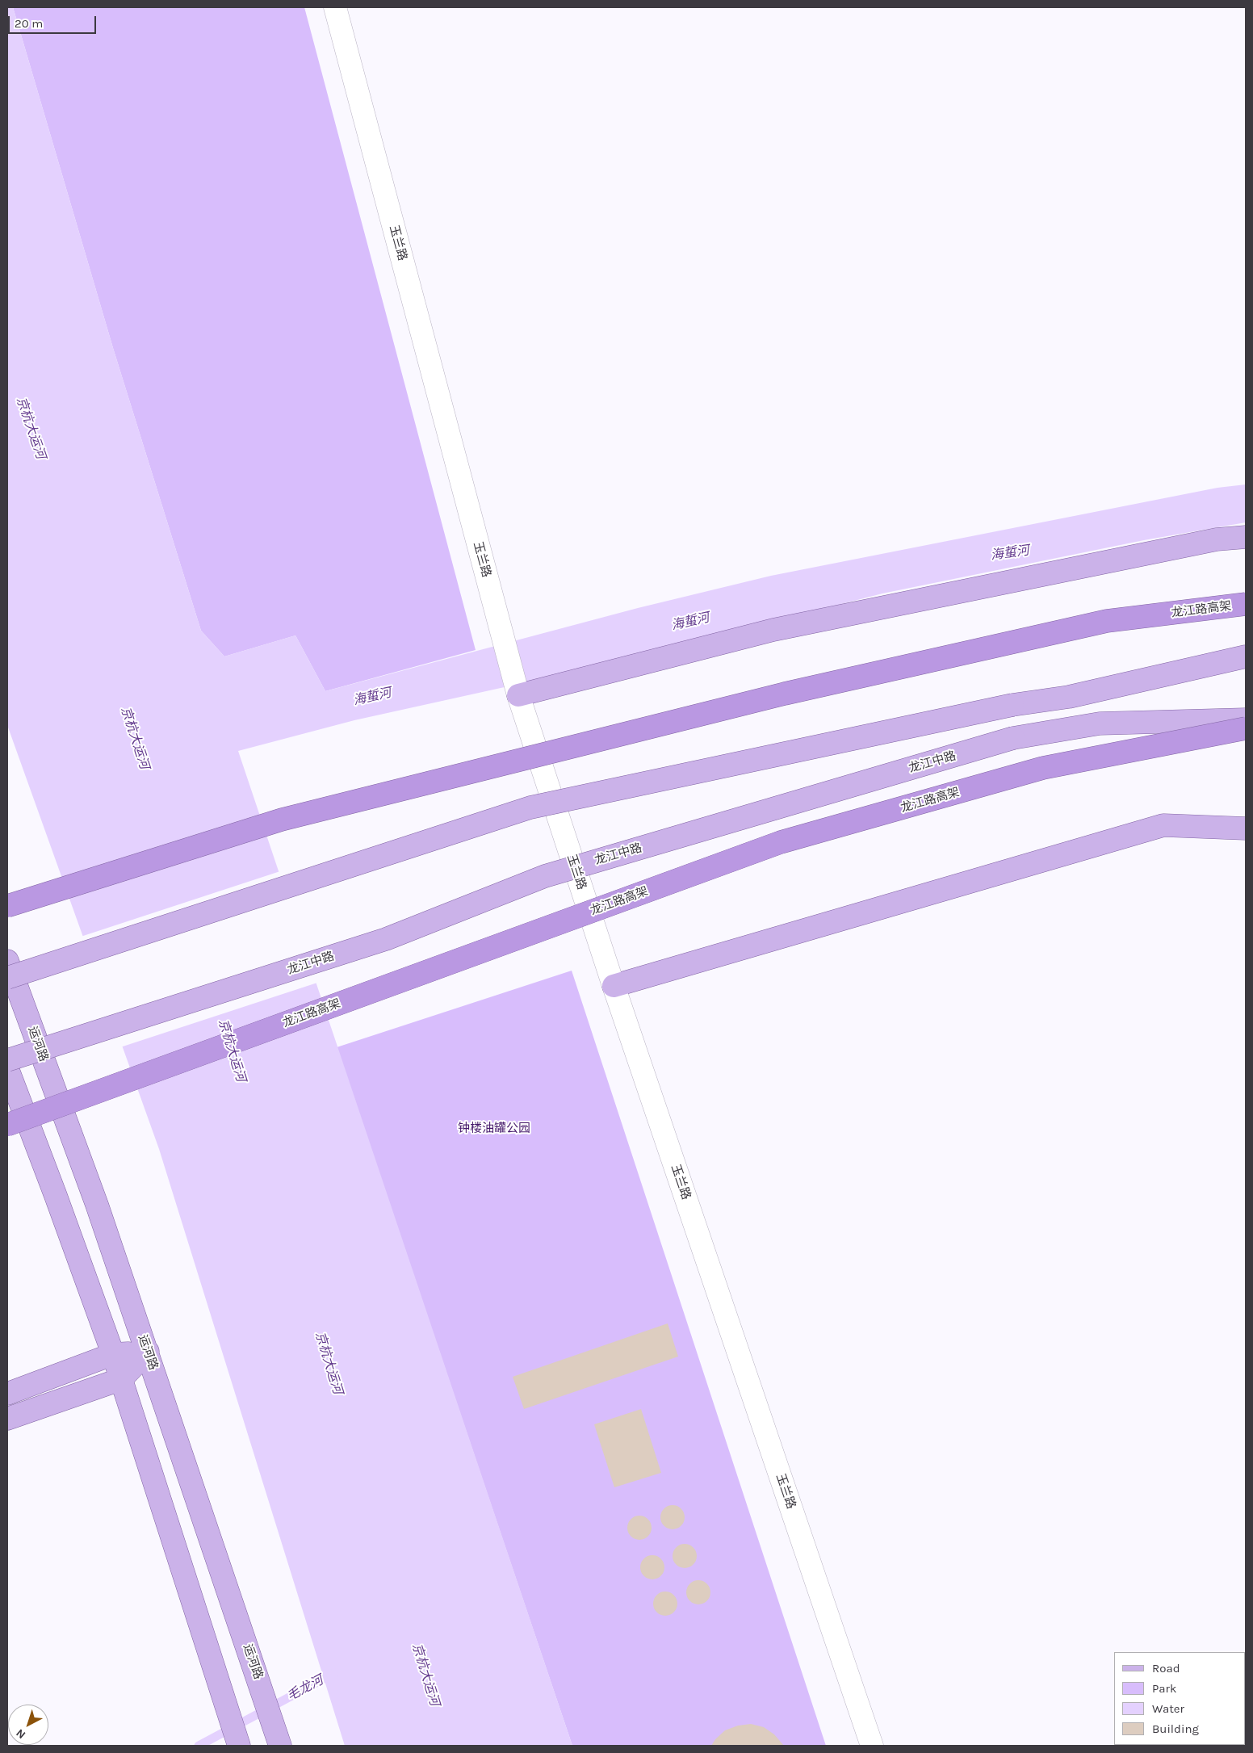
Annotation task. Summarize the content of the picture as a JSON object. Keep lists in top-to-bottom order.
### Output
{
  "streets": {
    "highway": ["龙江路高架"],
    "main road": ["龙江中路", "运河路"],
    "street": ["玉兰路"]
  },
  "water": ["京杭大运河", "海蜇河", "毛龙河"],
  "parks": ["钟楼油罐公园"],
  "legend": [
    "Road",
    "Park",
    "Water",
    "Building"
  ],
  "scale_bar": "20 m",
  "north": "bottom left"
}
